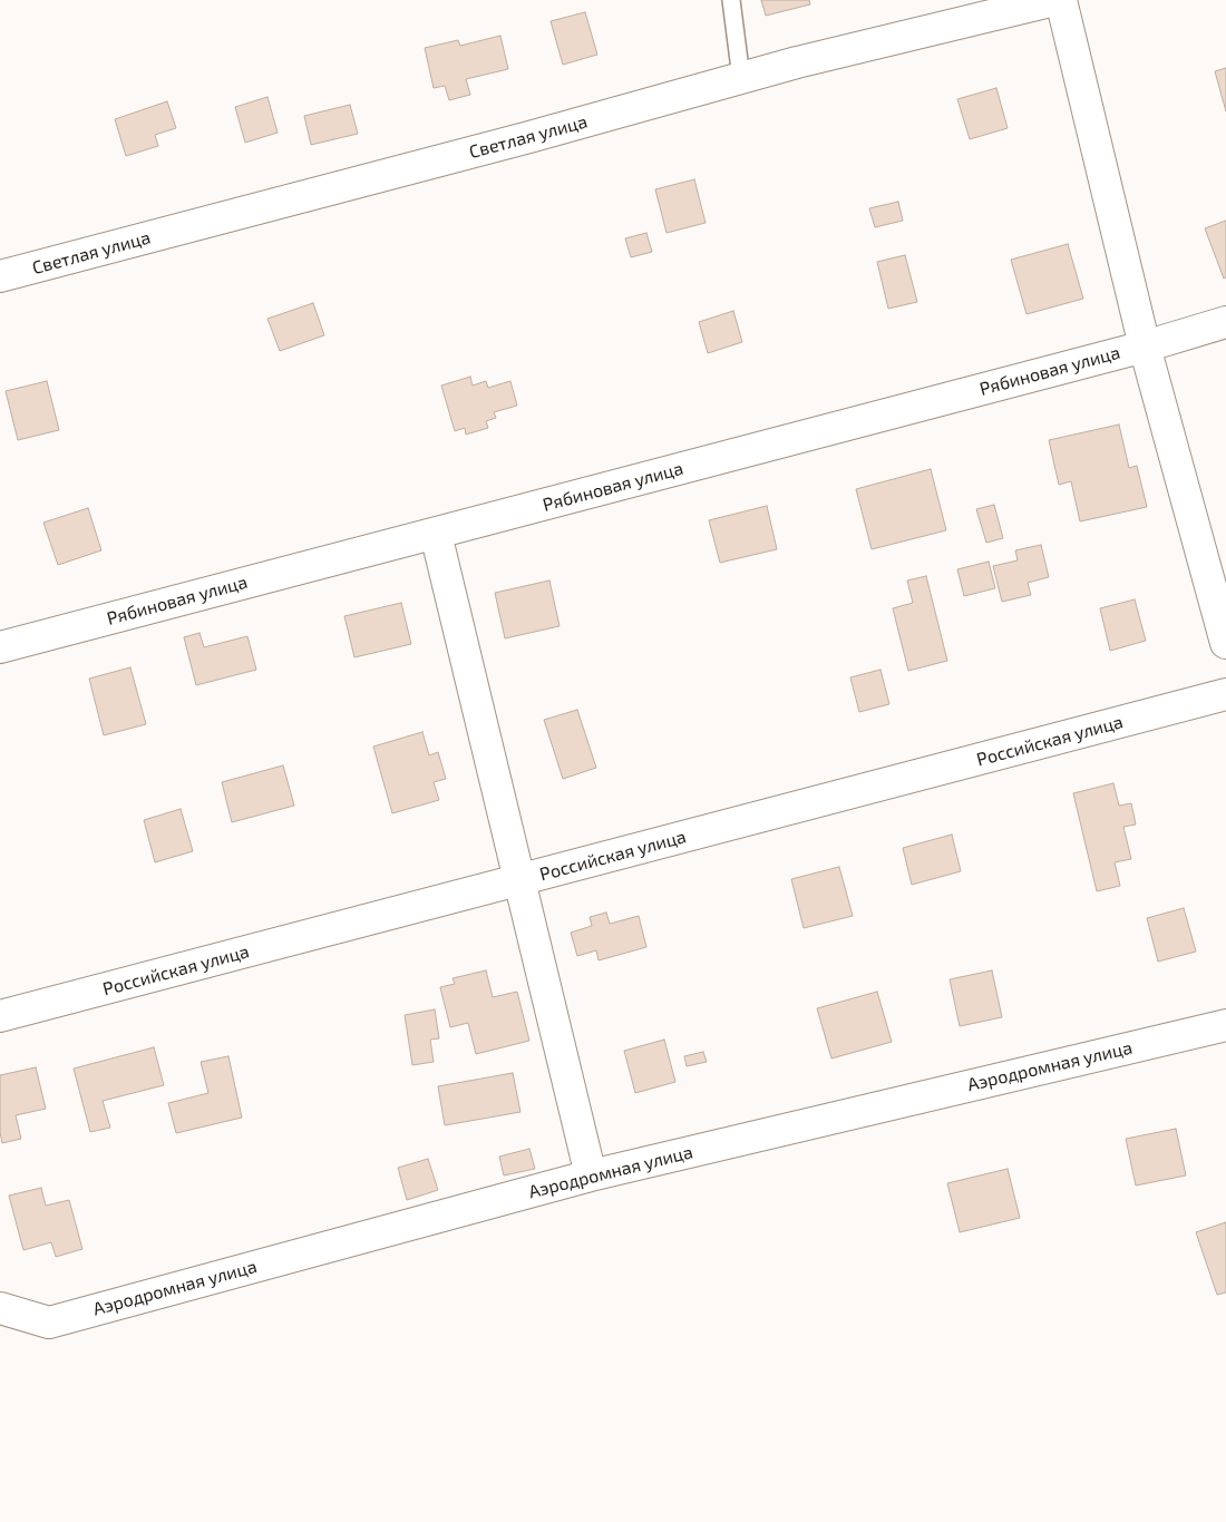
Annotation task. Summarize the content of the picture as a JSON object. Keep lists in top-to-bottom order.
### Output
{
  "streets": {
    "street": [
      "Светлая улица",
      "Рябиновая улица",
      "Российская улица",
      "Аэродромная улица"
    ]
  }
}
